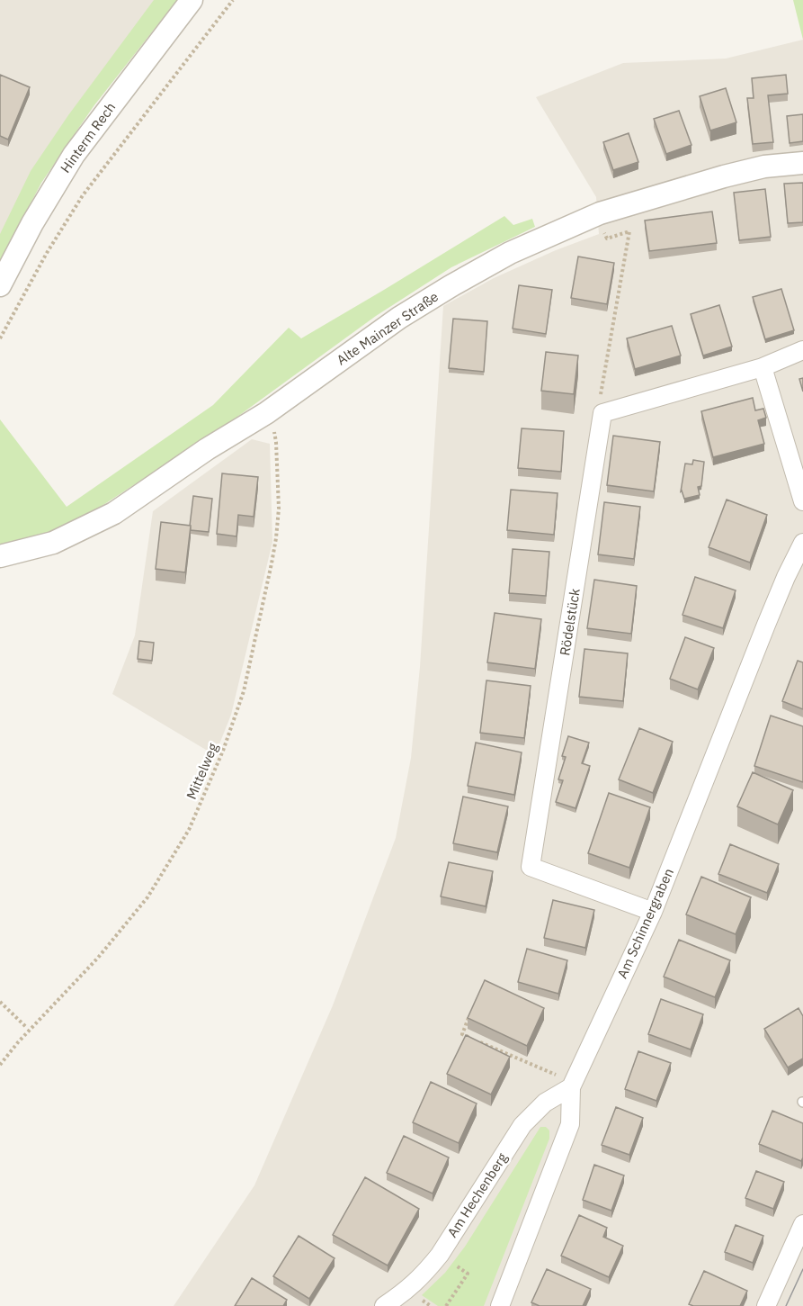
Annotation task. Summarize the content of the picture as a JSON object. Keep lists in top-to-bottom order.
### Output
{
  "streets": {
    "street": [
      "Hinterm Rech",
      "Alte Mainzer Straße",
      "Rödelstück",
      "Am Schinnergraben",
      "Am Hechenberg"
    ],
    "path": ["Mittelweg"]
  },
  "crossings": [
    ["Rödelstück", "Am Schinnergraben"],
    ["Am Schinnergraben", "Am Hechenberg"]
  ]
}
